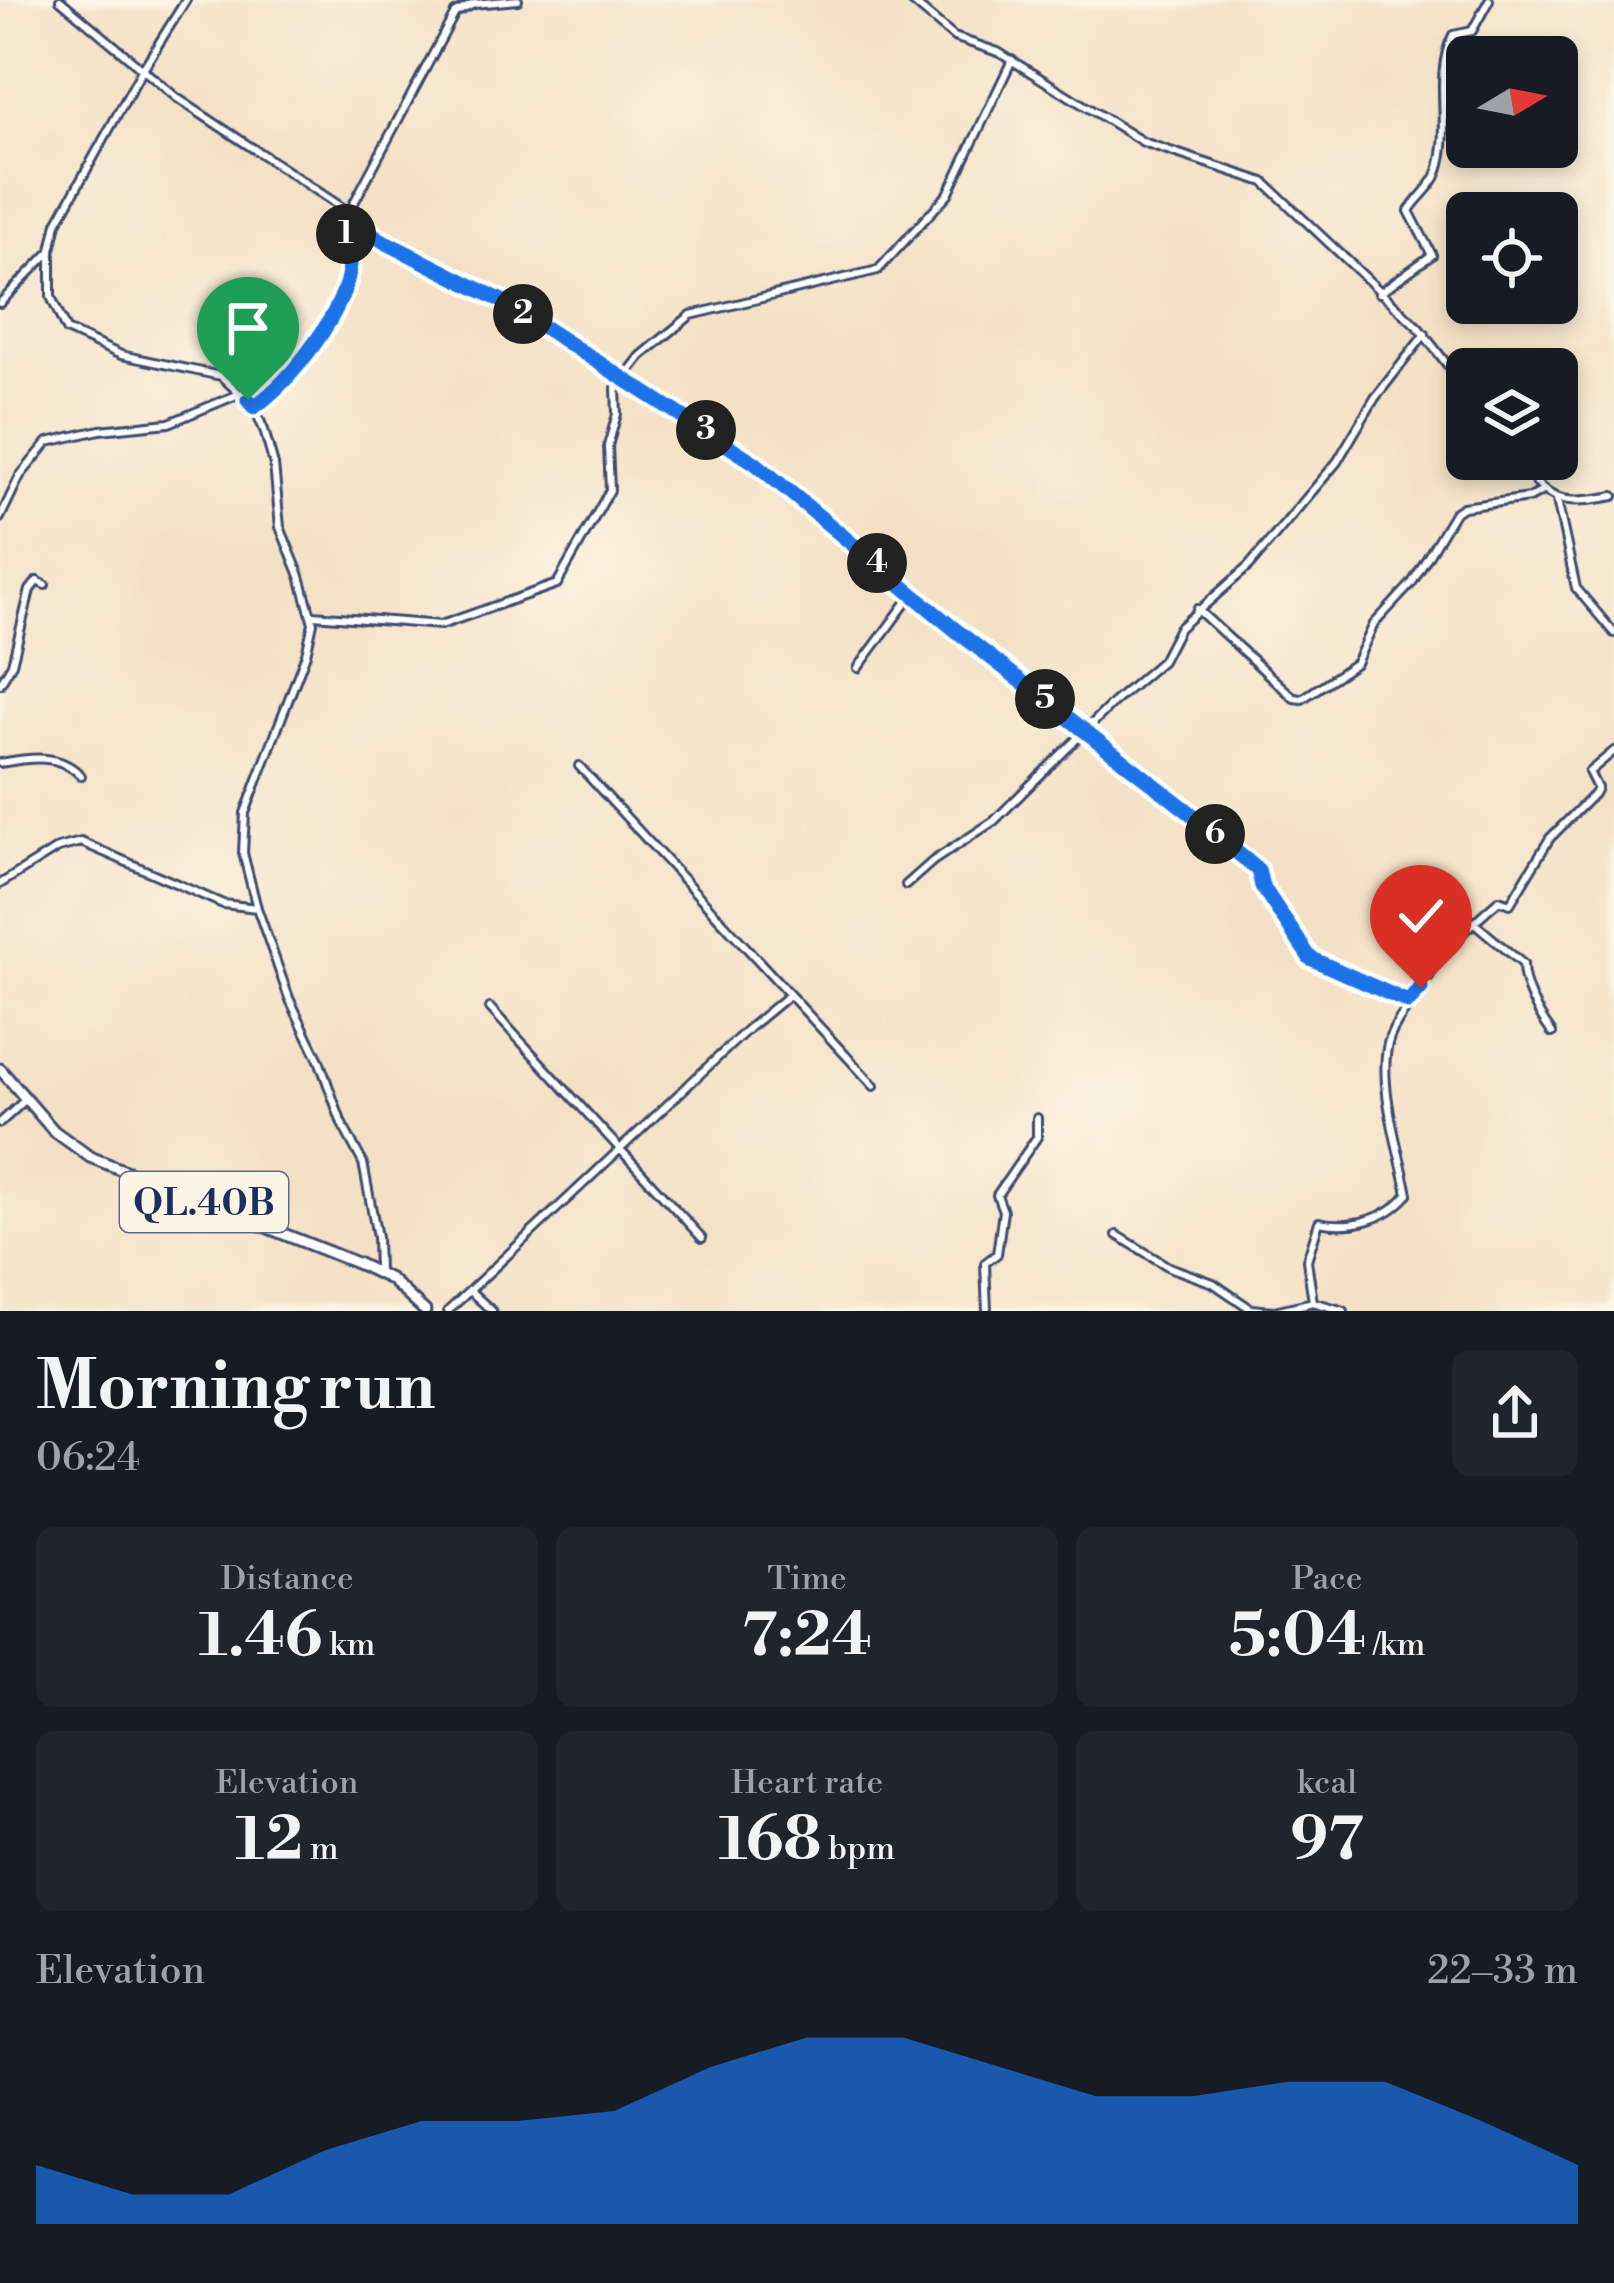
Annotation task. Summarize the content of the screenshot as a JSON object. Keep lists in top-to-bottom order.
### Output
{
  "streets": {
    "highway": ["QL.40B"]
  },
  "north": "right",
  "page": {
    "pins": [
      "1",
      "2",
      "3",
      "4",
      "5",
      "6"
    ],
    "heading": ["Morning run", "06:24"],
    "stats": [
      ["Distance", "1.46 km"],
      ["Time", "7:24"],
      ["Pace", "5:04 /km"],
      ["Elevation", "12 m"],
      ["Heart rate", "168 bpm"],
      ["kcal", "97"]
    ],
    "chart": ["Elevation", "22–33 m"]
  }
}
